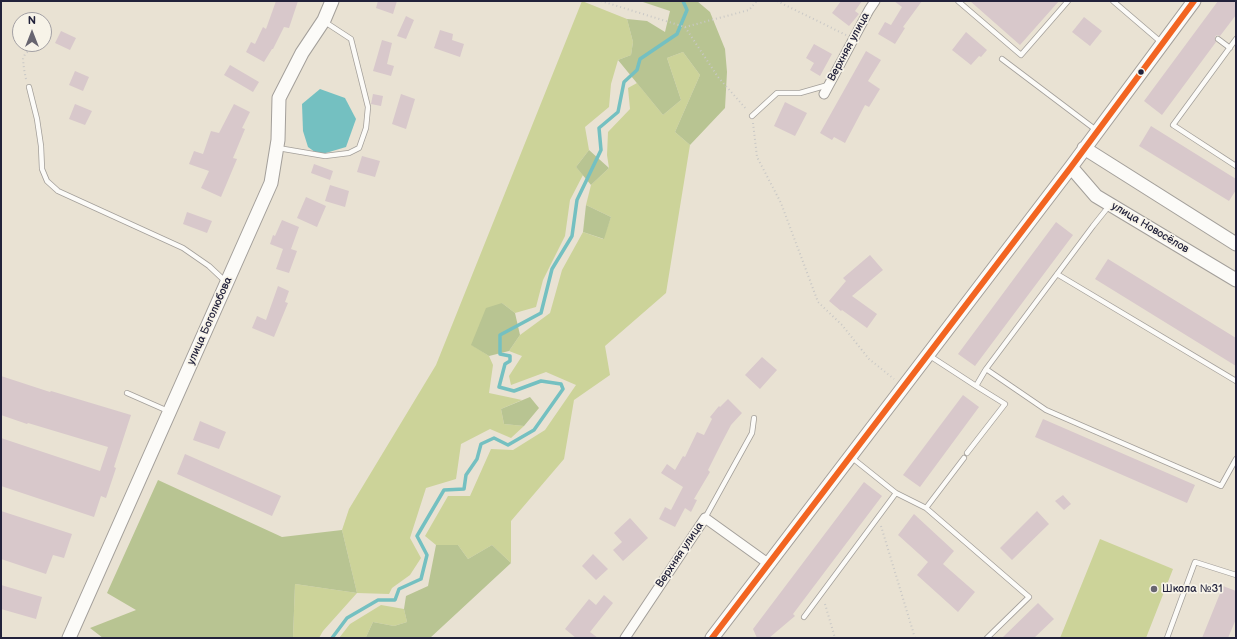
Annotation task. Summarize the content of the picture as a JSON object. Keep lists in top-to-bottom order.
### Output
{
  "streets": {
    "street": ["Верхняя улица", "улица Новосёлов", "улица Боголюбова"]
  },
  "places": ["Школа №31"],
  "north": "top"
}
